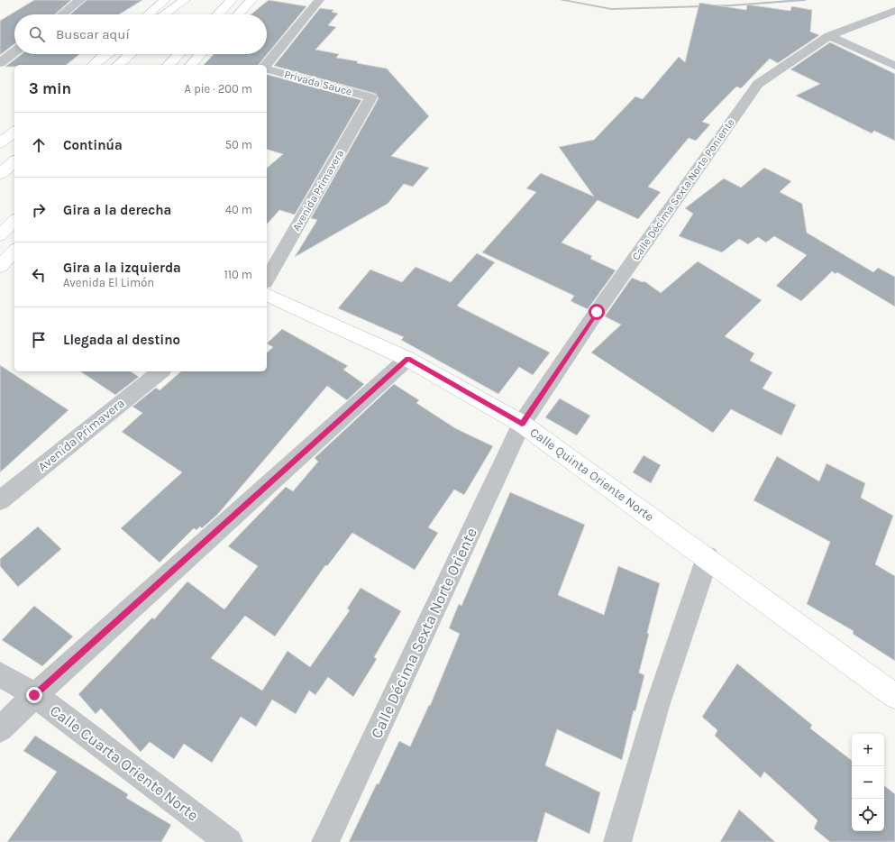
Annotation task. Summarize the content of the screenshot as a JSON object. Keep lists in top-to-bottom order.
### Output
{
  "streets": {
    "main road": ["Calle Quinta Oriente Norte"],
    "street": [
      "Privada Sauce",
      "Calle Décima Sexta Norte Poniente",
      "Avenida Primavera",
      "Calle Décima Sexta Norte Oriente",
      "Calle Cuarta Oriente Norte"
    ]
  },
  "crossings": [
    ["Privada Sauce", "Avenida Primavera"],
    ["Calle Décima Sexta Norte Poniente", "Calle Quinta Oriente Norte"],
    ["Calle Décima Sexta Norte Poniente", "Calle Décima Sexta Norte Oriente"],
    ["Calle Quinta Oriente Norte", "Calle Décima Sexta Norte Oriente"]
  ],
  "page": {
    "search": "Buscar aquí",
    "heading": ["3 min", "A pie · 200 m"],
    "list": [
      ["Continúa", "50 m"],
      ["Gira a la derecha", "40 m"],
      ["Gira a la izquierda", "Avenida El Limón", "110 m"],
      "Llegada al destino"
    ],
    "map_buttons": ["+", "−"]
  }
}
